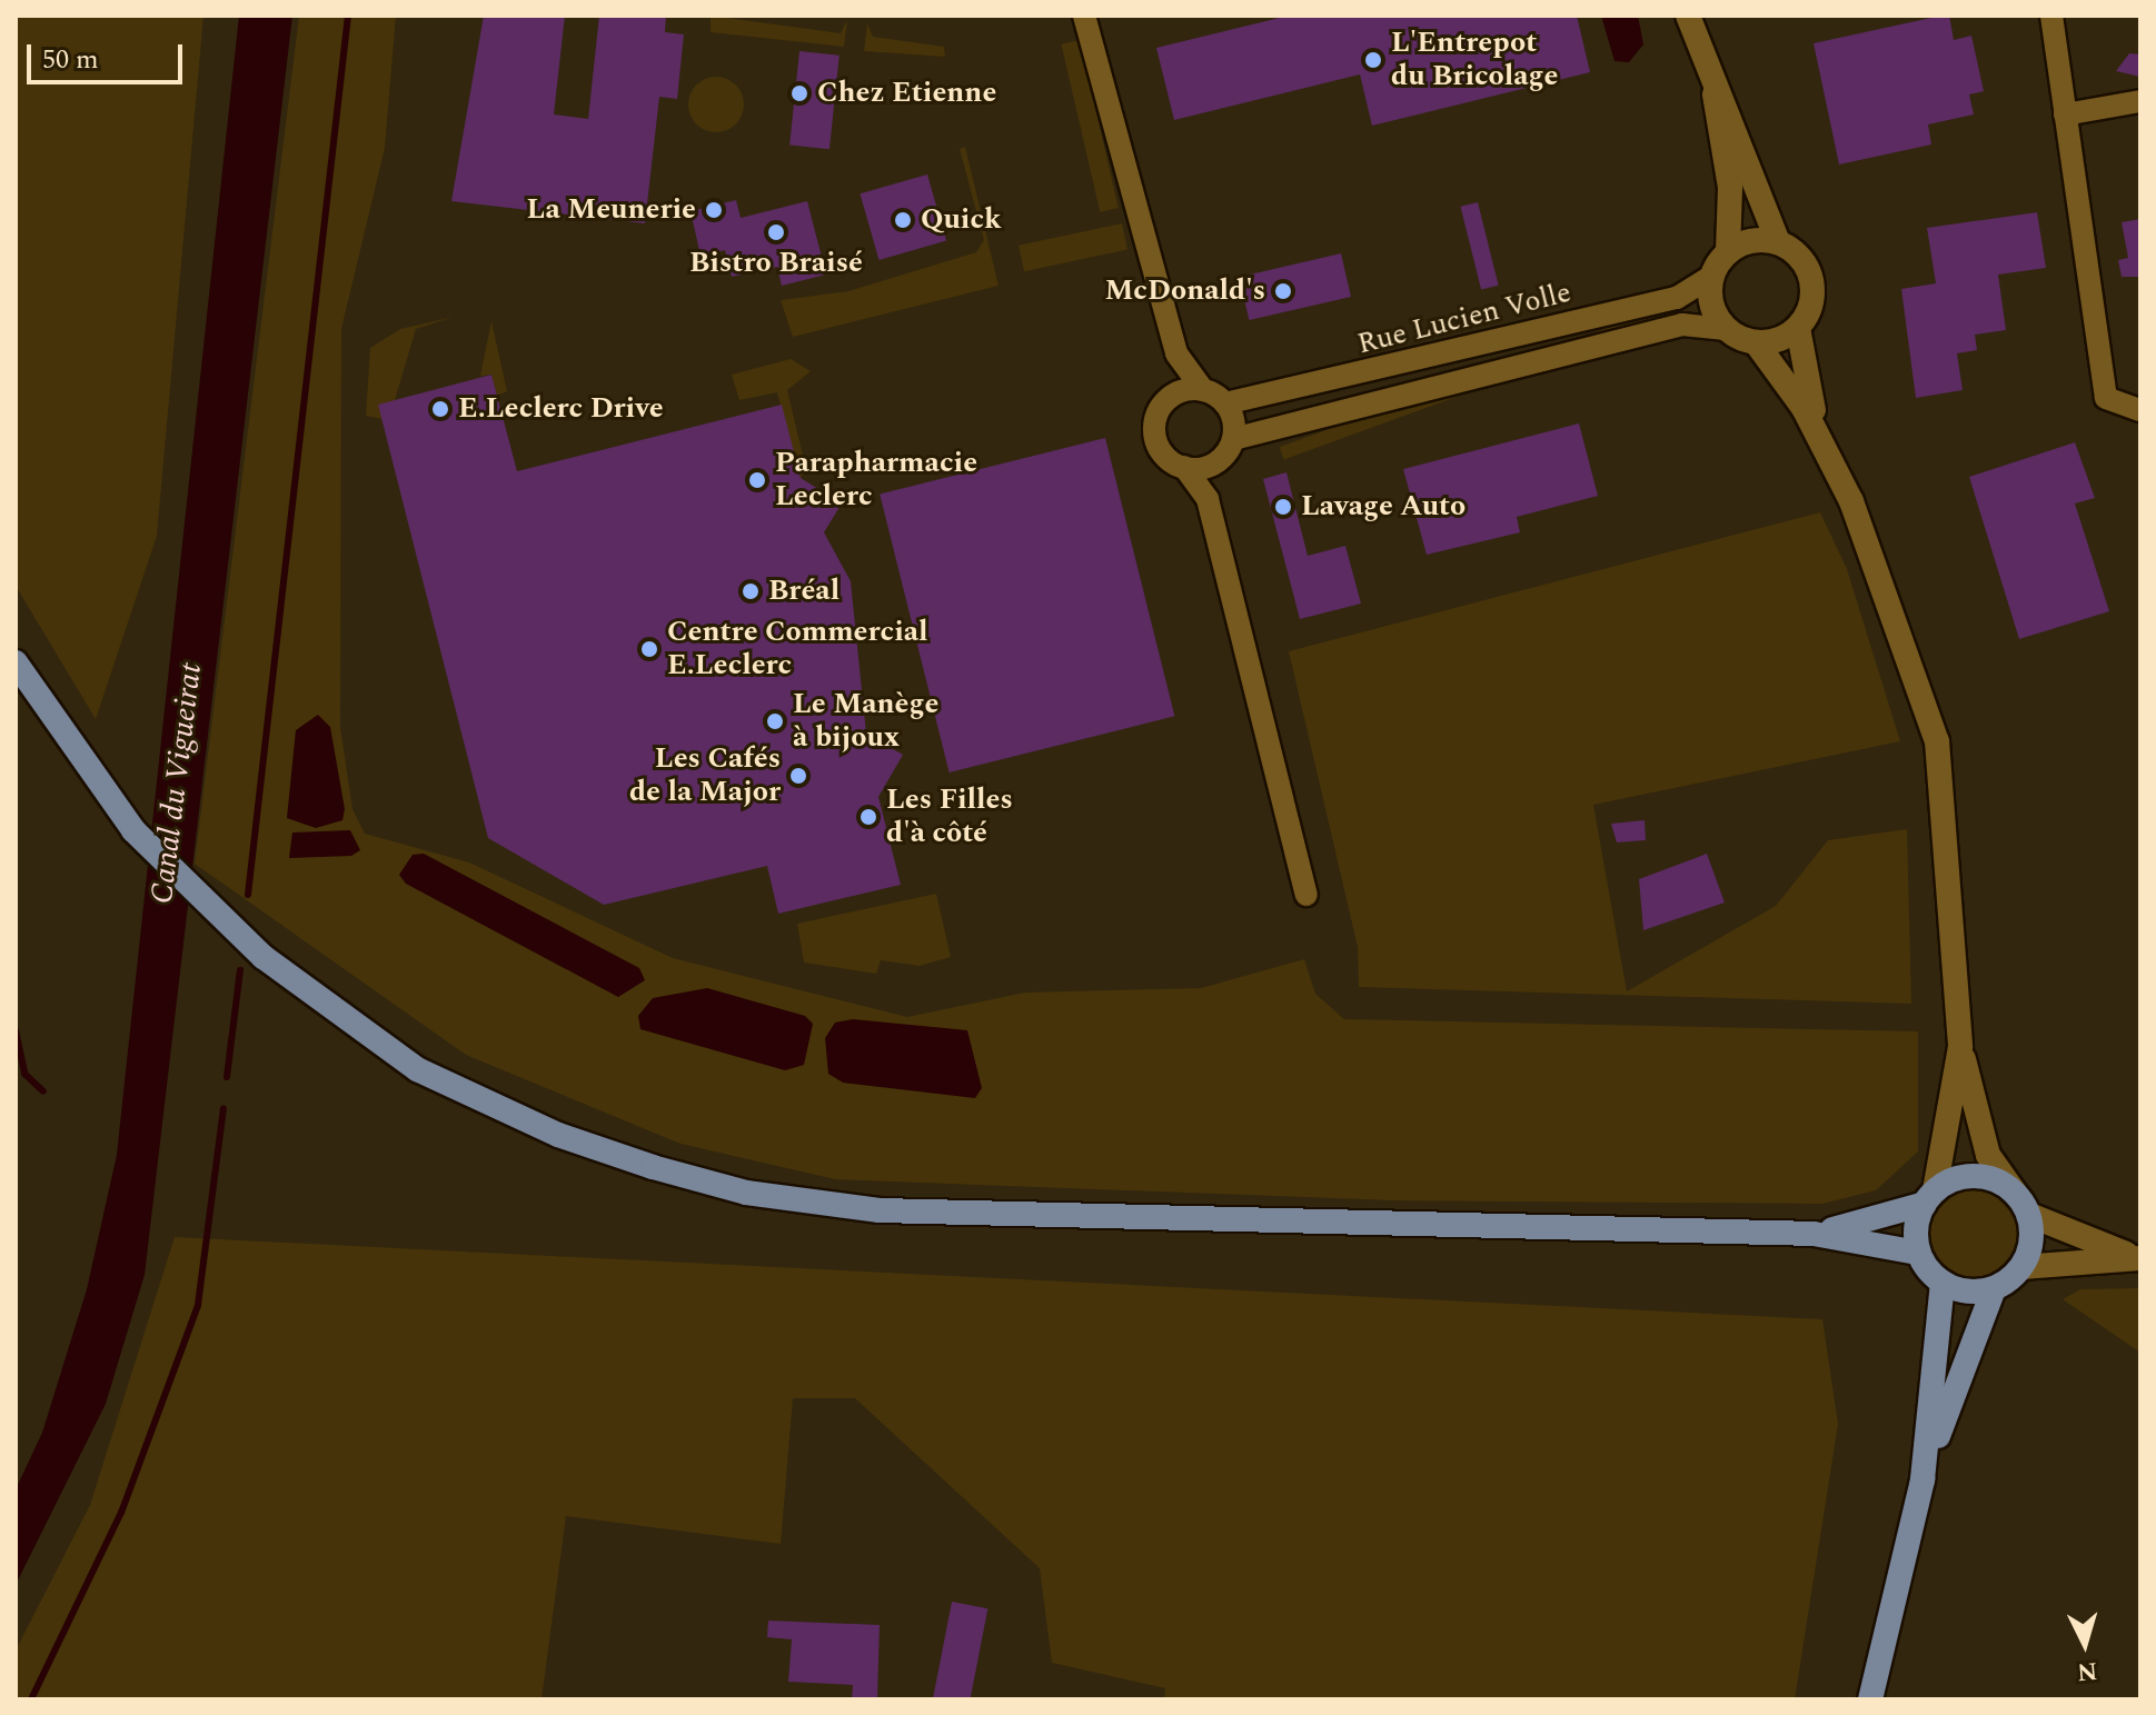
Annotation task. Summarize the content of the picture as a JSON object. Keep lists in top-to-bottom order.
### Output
{
  "streets": {
    "street": ["Rue Lucien Volle"]
  },
  "water": ["Canal du Vigueirat"],
  "places": [
    "L'Entrepot du Bricolage",
    "Chez Etienne",
    "La Meunerie",
    "Quick",
    "Bistro Braisé",
    "McDonald's",
    "E.Leclerc Drive",
    "Parapharmacie Leclerc",
    "Lavage Auto",
    "Bréal",
    "Centre Commercial E.Leclerc",
    "Le Manège à bijoux",
    "Les Cafés de la Major",
    "Les Filles d'à côté"
  ],
  "scale_bar": "50 m",
  "north": "bottom"
}
